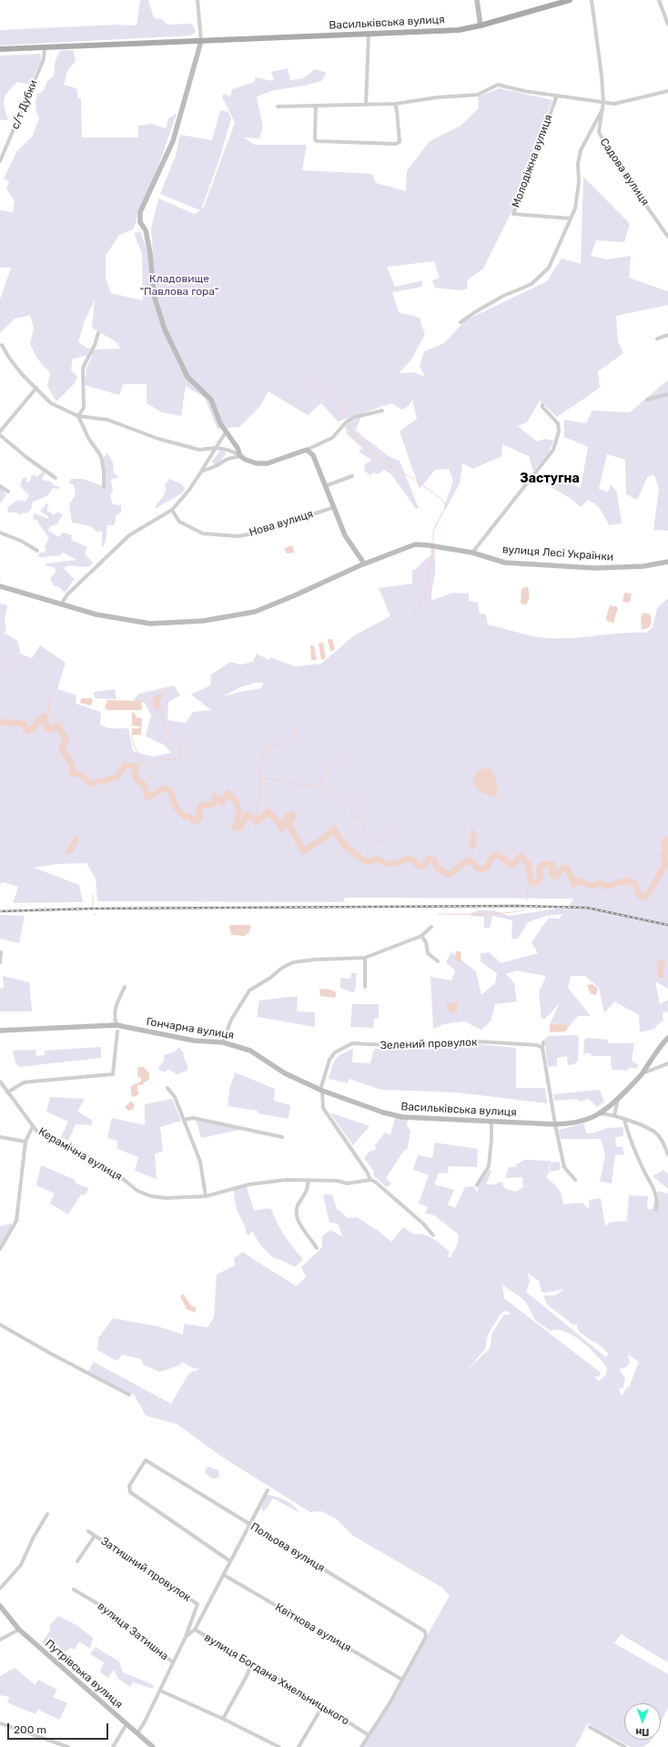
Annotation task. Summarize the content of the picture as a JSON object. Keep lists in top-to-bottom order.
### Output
{
  "streets": {
    "main road": ["Васильківська вулиця"],
    "street": [
      "с/т Дубки",
      "Молодіжна вулиця",
      "Садова вулиця",
      "Нова вулиця",
      "вулиця Лесі Українки",
      "Гончарна вулиця",
      "Зелений провулок",
      "Керамічна вулиця",
      "Польова вулиця",
      "Затишний провулок",
      "Квіткова вулиця",
      "вулиця Затишна",
      "Путрівська вулиця",
      "вулиця Богдана Хмельницького"
    ]
  },
  "crossings": [
    ["Васильківська вулиця", "с/т Дубки"],
    ["Васильківська вулиця", "Гончарна вулиця"],
    ["Васильківська вулиця", "Зелений провулок"],
    ["Гончарна вулиця", "Зелений провулок"],
    ["Польова вулиця", "Квіткова вулиця"],
    ["Затишний провулок", "вулиця Богдана Хмельницького"]
  ],
  "districts": ["Застугна"],
  "parks": ["Кладовище \"Павлова гора\""],
  "scale_bar": "200 m",
  "north": "bottom"
}
